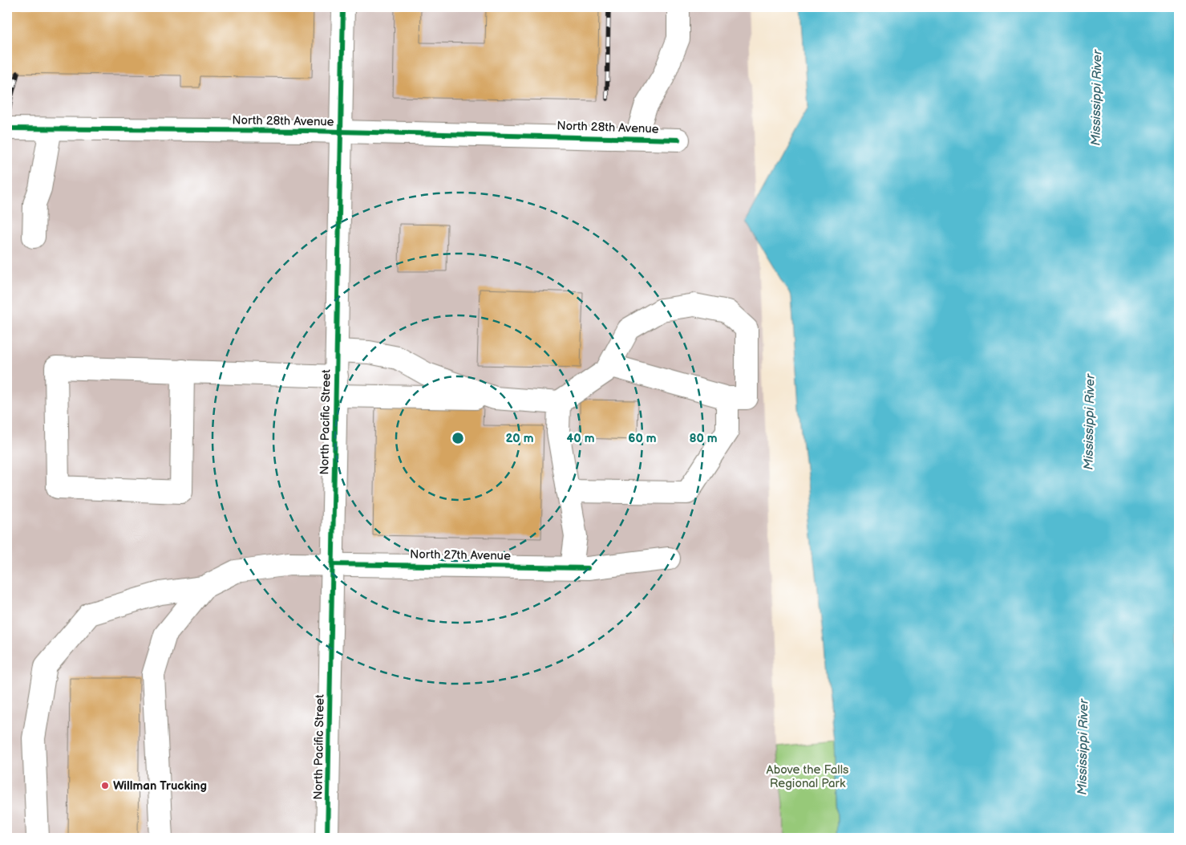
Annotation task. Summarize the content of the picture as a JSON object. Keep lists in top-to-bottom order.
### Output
{
  "streets": {
    "street": ["North 28th Avenue", "North Pacific Street", "North 27th Avenue"]
  },
  "crossings": [
    ["North 28th Avenue", "North Pacific Street"],
    ["North Pacific Street", "North 27th Avenue"]
  ],
  "water": ["Mississippi River"],
  "parks": ["Above the Falls Regional Park"],
  "places": ["Willman Trucking"],
  "rings": [
    "20 m",
    "40 m",
    "60 m",
    "80 m"
  ]
}
